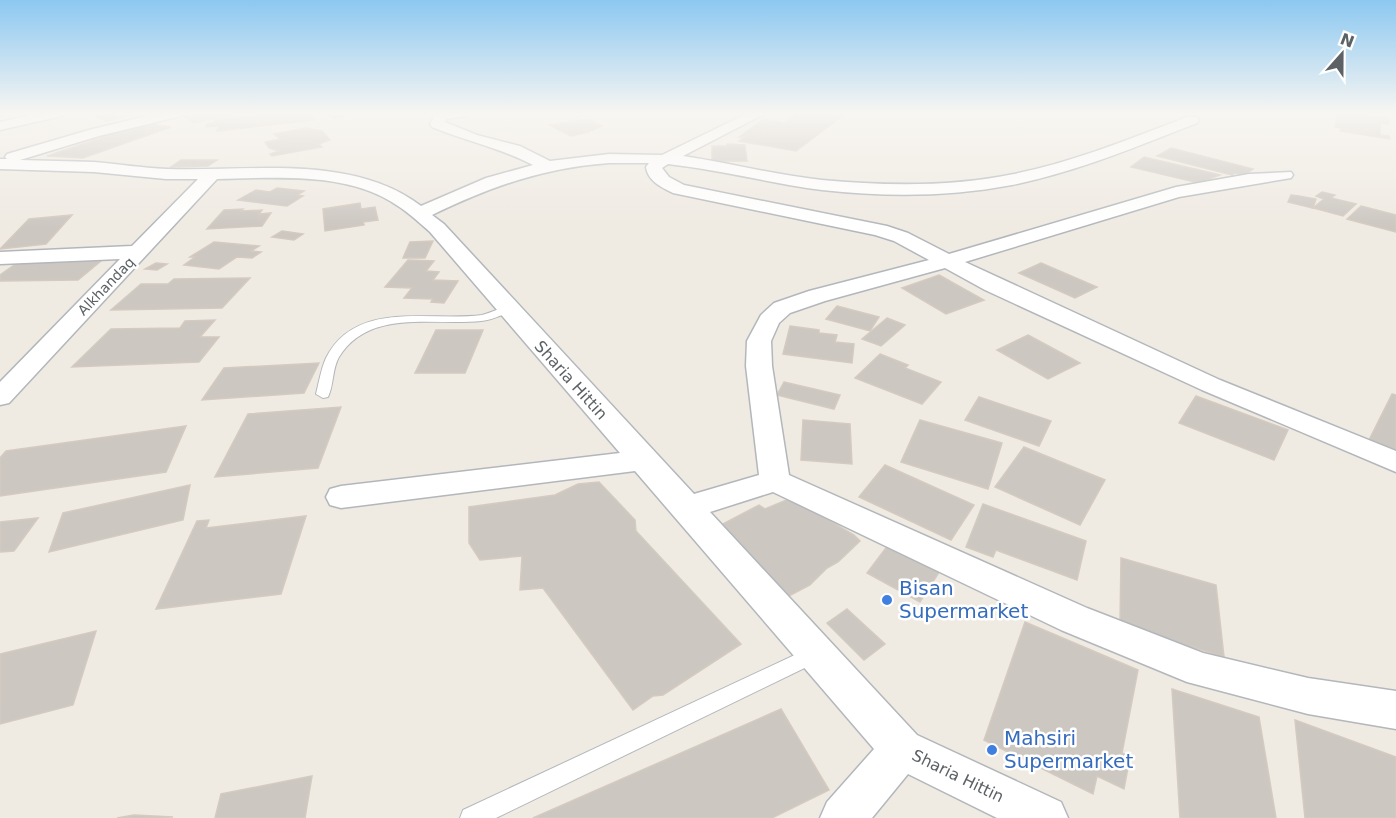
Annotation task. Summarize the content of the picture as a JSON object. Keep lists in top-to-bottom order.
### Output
{
  "streets": {
    "street": ["Alkhandaq", "Sharia Hittin"]
  },
  "crossings": [
    ["Alkhandaq", "Sharia Hittin"]
  ],
  "places": ["Bisan Supermarket", "Mahsiri Supermarket"],
  "north": "top"
}
